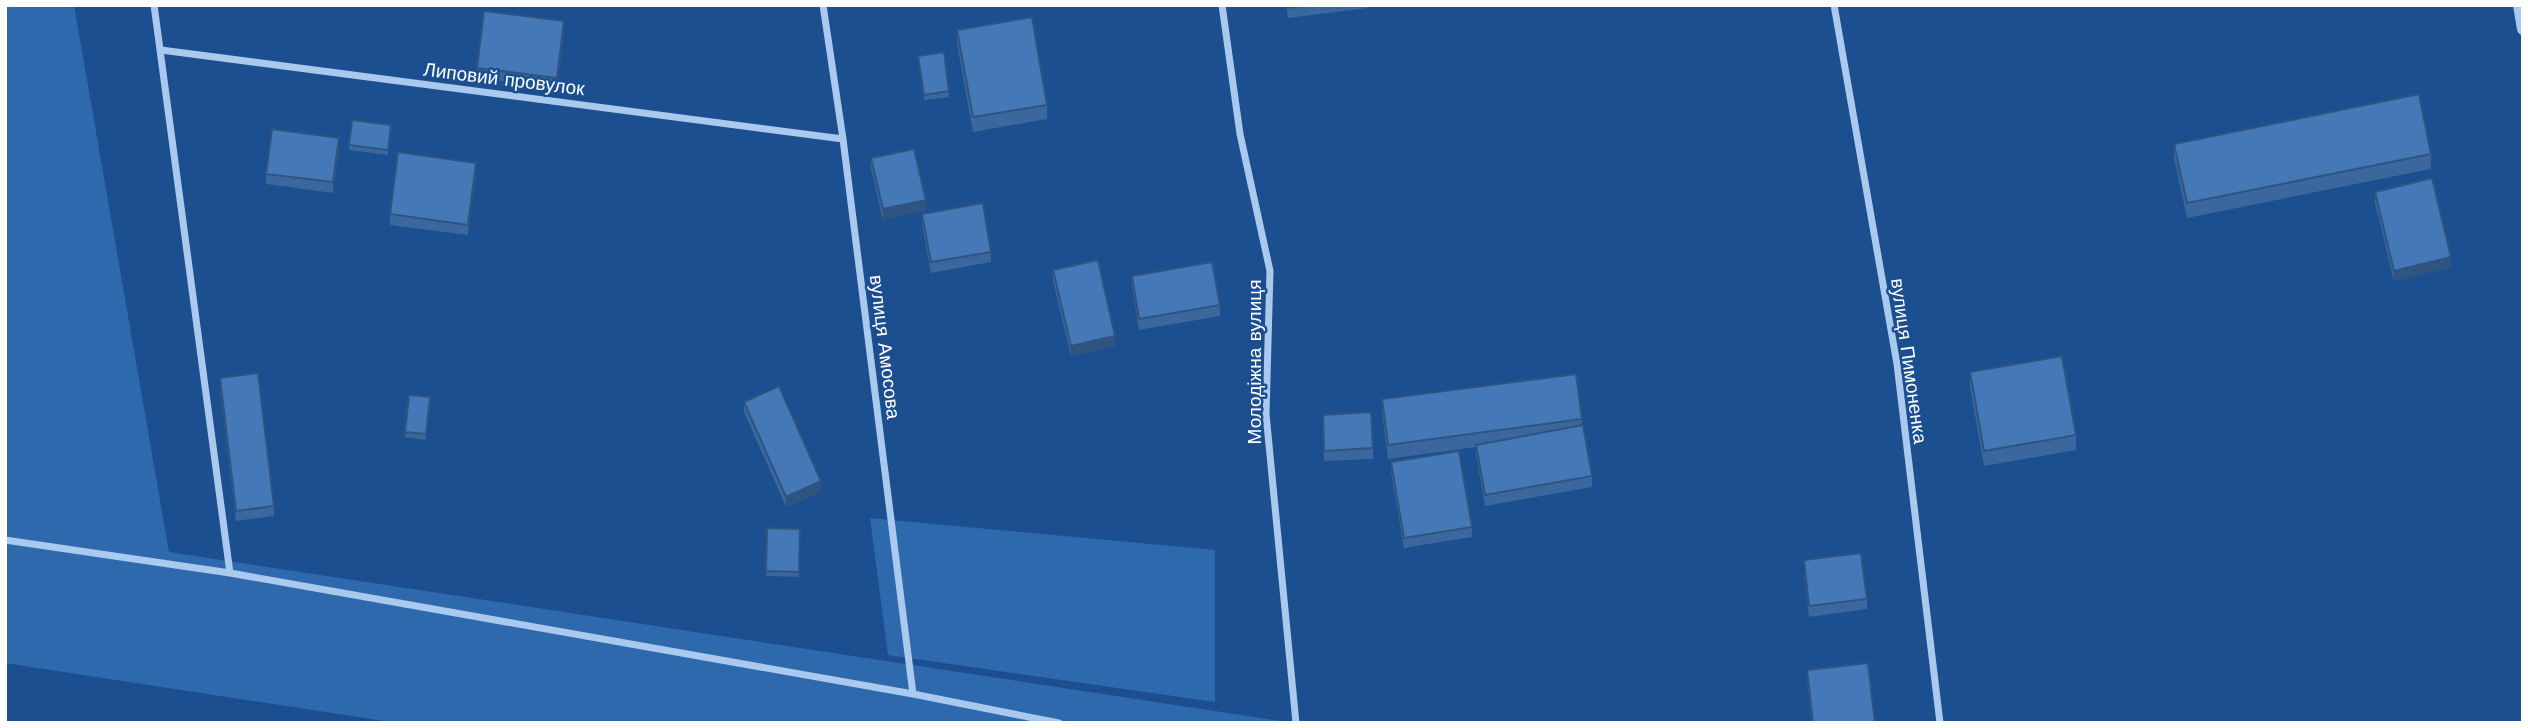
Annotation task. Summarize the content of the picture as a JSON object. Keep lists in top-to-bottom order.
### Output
{
  "streets": {
    "street": [
      "Липовий провулок",
      "вулиця Амосова",
      "вулиця Пимоненка",
      "Молодіжна вулиця"
    ]
  },
  "crossings": [
    ["Липовий провулок", "вулиця Амосова"]
  ]
}
